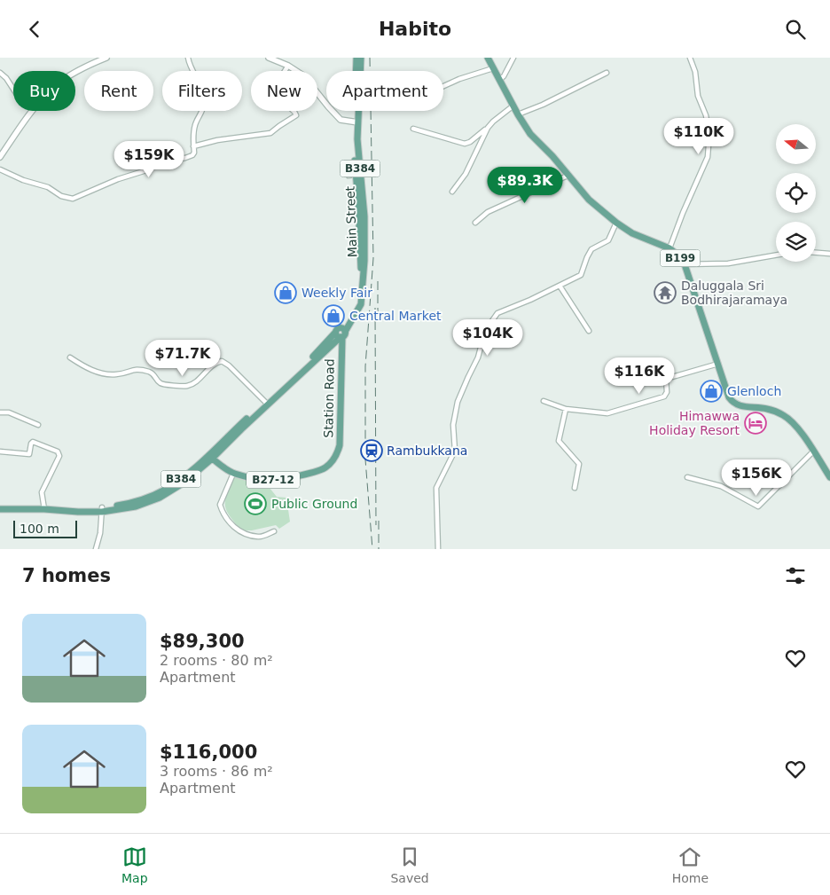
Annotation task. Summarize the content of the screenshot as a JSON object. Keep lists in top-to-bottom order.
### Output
{
  "streets": {
    "main road": [
      "B384",
      "Main Street",
      "B199",
      "Station Road",
      "B27-12"
    ]
  },
  "crossings": [
    ["B384", "Main Street"],
    ["B384", "B27-12"],
    ["Main Street", "Station Road"],
    ["Station Road", "B27-12"]
  ],
  "places": {
    "shop": ["Weekly Fair", "Central Market", "Glenloch"],
    "temple": ["Daluggala Sri Bodhirajaramaya"],
    "hotel": ["Himawwa Holiday Resort"],
    "station": ["Rambukkana"],
    "sports": ["Public Ground"]
  },
  "scale_bar": "100 m",
  "north": "left",
  "page": {
    "header": "Habito",
    "chip": [
      "Buy",
      "Rent",
      "Filters",
      "New",
      "Apartment"
    ],
    "price": [
      "$110K",
      "$159K",
      "$89.3K",
      "$104K",
      "$71.7K",
      "$116K",
      "$156K"
    ],
    "scale": "100 m",
    "heading": "7 homes",
    "list": [
      {
        "name": "$89,300",
        "note": "2 rooms · 80 m² · Apartment"
      },
      {
        "name": "$116,000",
        "note": "3 rooms · 86 m² · Apartment"
      }
    ],
    "tabs": ["Map", "Saved", "Home"]
  }
}
